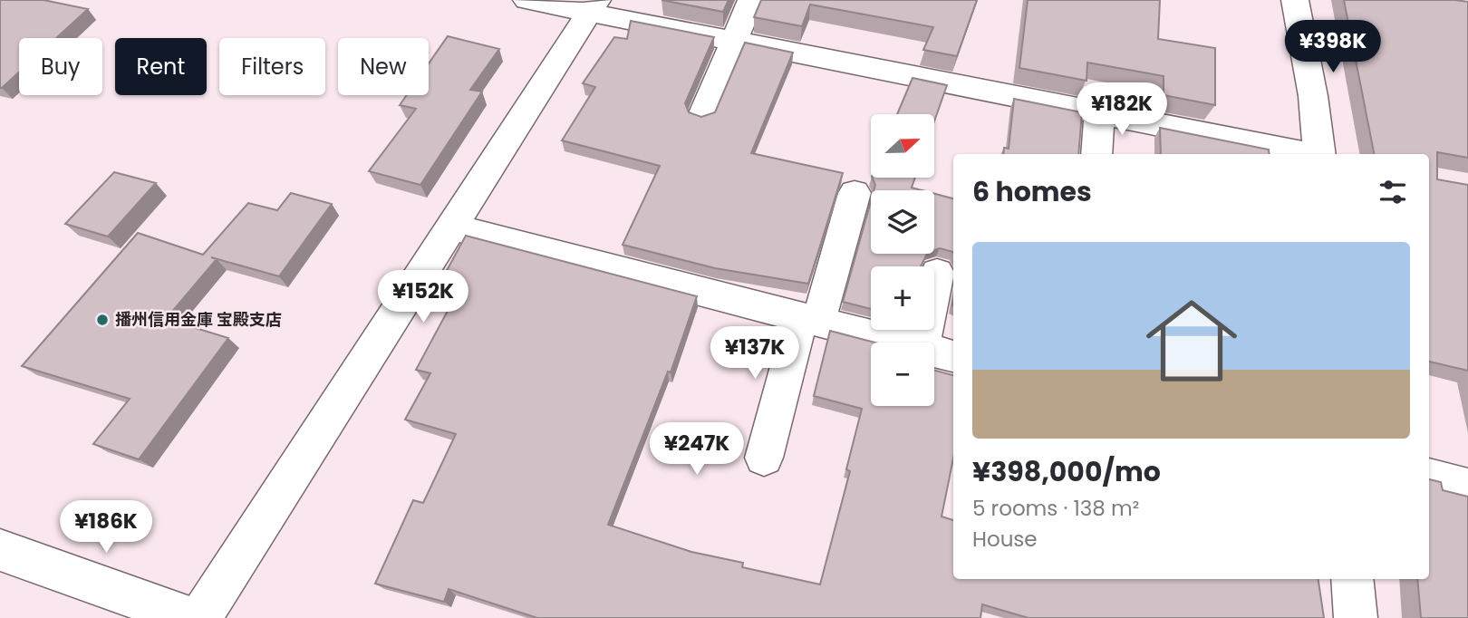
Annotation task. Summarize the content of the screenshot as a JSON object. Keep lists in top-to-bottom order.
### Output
{
  "places": ["播州信用金庫 宝殿支店"],
  "north": "right",
  "page": {
    "price": [
      "¥398K",
      "¥182K",
      "¥152K",
      "¥137K",
      "¥247K",
      "¥186K"
    ],
    "chip": [
      "Buy",
      "Rent",
      "Filters",
      "New"
    ],
    "map_buttons": ["+", "−"],
    "heading": "6 homes",
    "list": [
      {
        "name": "¥398,000/mo",
        "note": "5 rooms · 138 m² · House"
      }
    ]
  }
}
